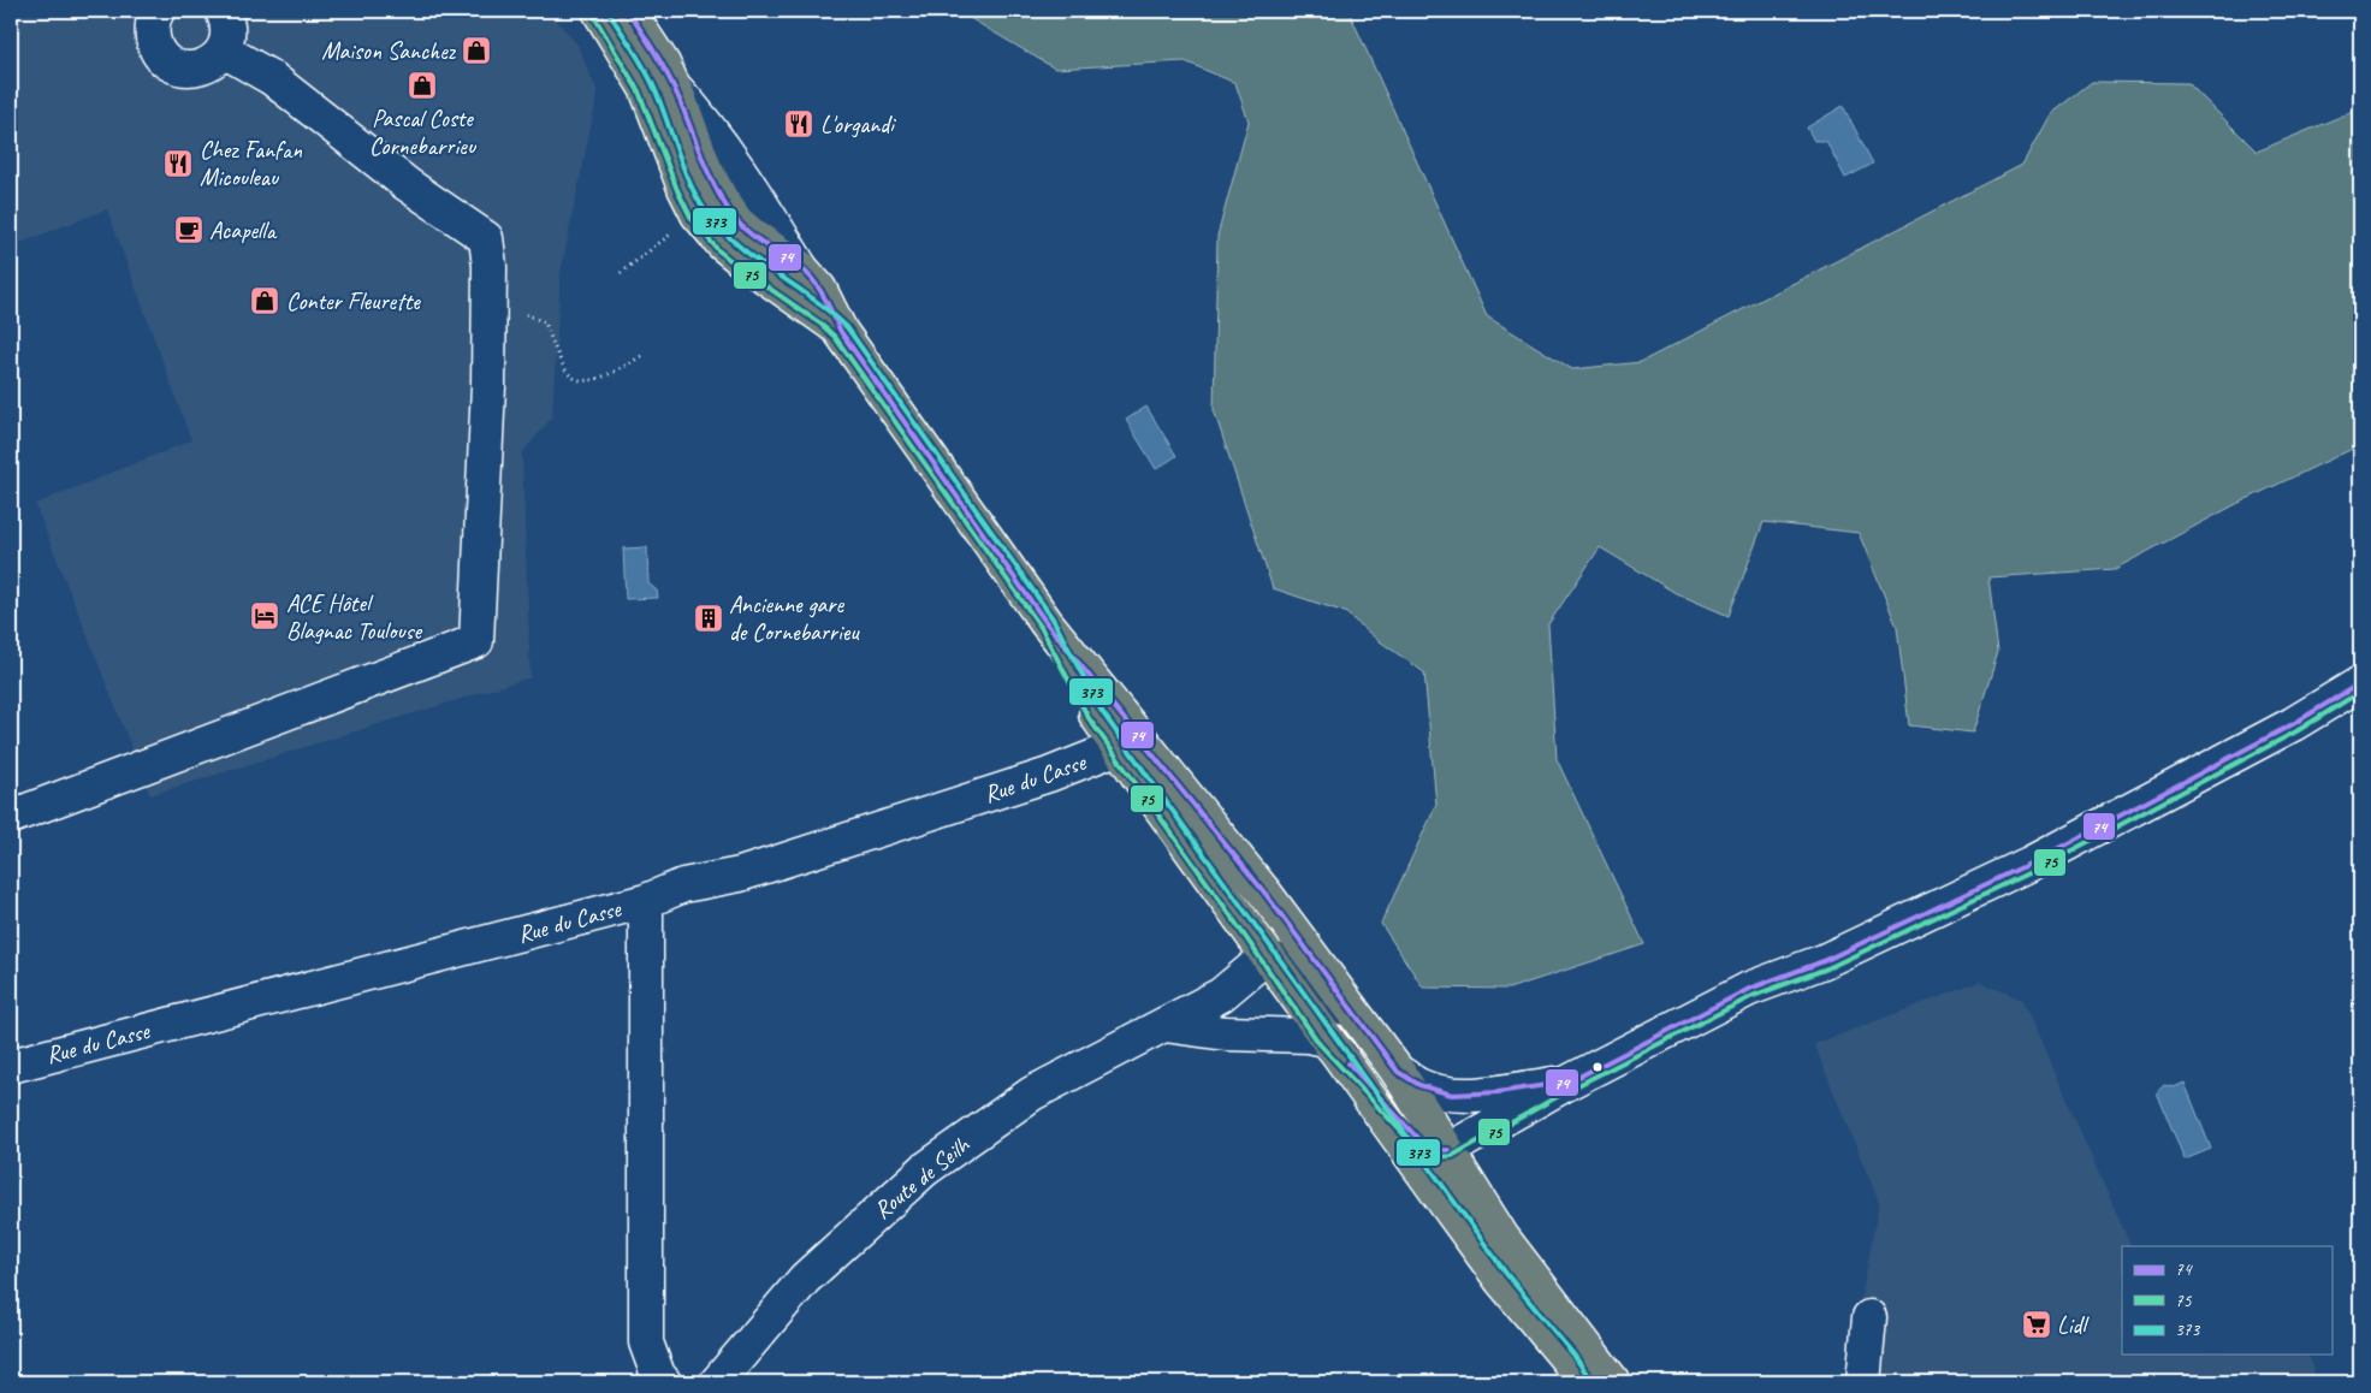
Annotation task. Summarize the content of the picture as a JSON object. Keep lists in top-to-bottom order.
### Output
{
  "streets": {
    "street": ["Rue du Casse", "Route de Seilh"]
  },
  "places": {
    "shop": ["Maison Sanchez", "Pascal Coste Cornebarrieu", "Conter Fleurette"],
    "restaurant": ["L'organdi", "Chez Fanfan Micouleau"],
    "cafe": ["Acapella"],
    "hotel": ["ACE Hôtel Blagnac Toulouse"],
    "building": ["Ancienne gare de Cornebarrieu"],
    "supermarket": ["Lidl"]
  },
  "lines": ["transit line 74", "transit line 373", "transit line 75"],
  "legend": ["74", "75", "373"]
}
